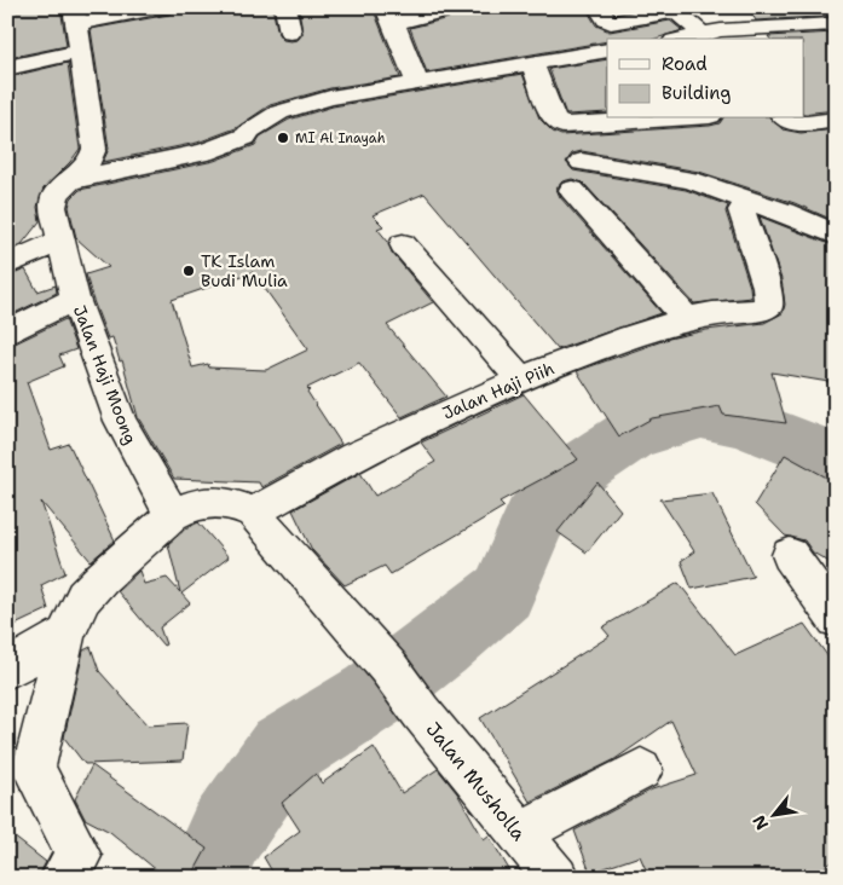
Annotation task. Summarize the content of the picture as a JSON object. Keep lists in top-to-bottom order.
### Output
{
  "streets": {
    "street": ["Jalan Haji Moong", "Jalan Haji Piih", "Jalan Musholla"]
  },
  "crossings": [
    ["Jalan Haji Piih", "Jalan Musholla"]
  ],
  "places": ["MI Al Inayah", "TK Islam Budi Mulia"],
  "legend": ["Road", "Building"],
  "north": "bottom left"
}
